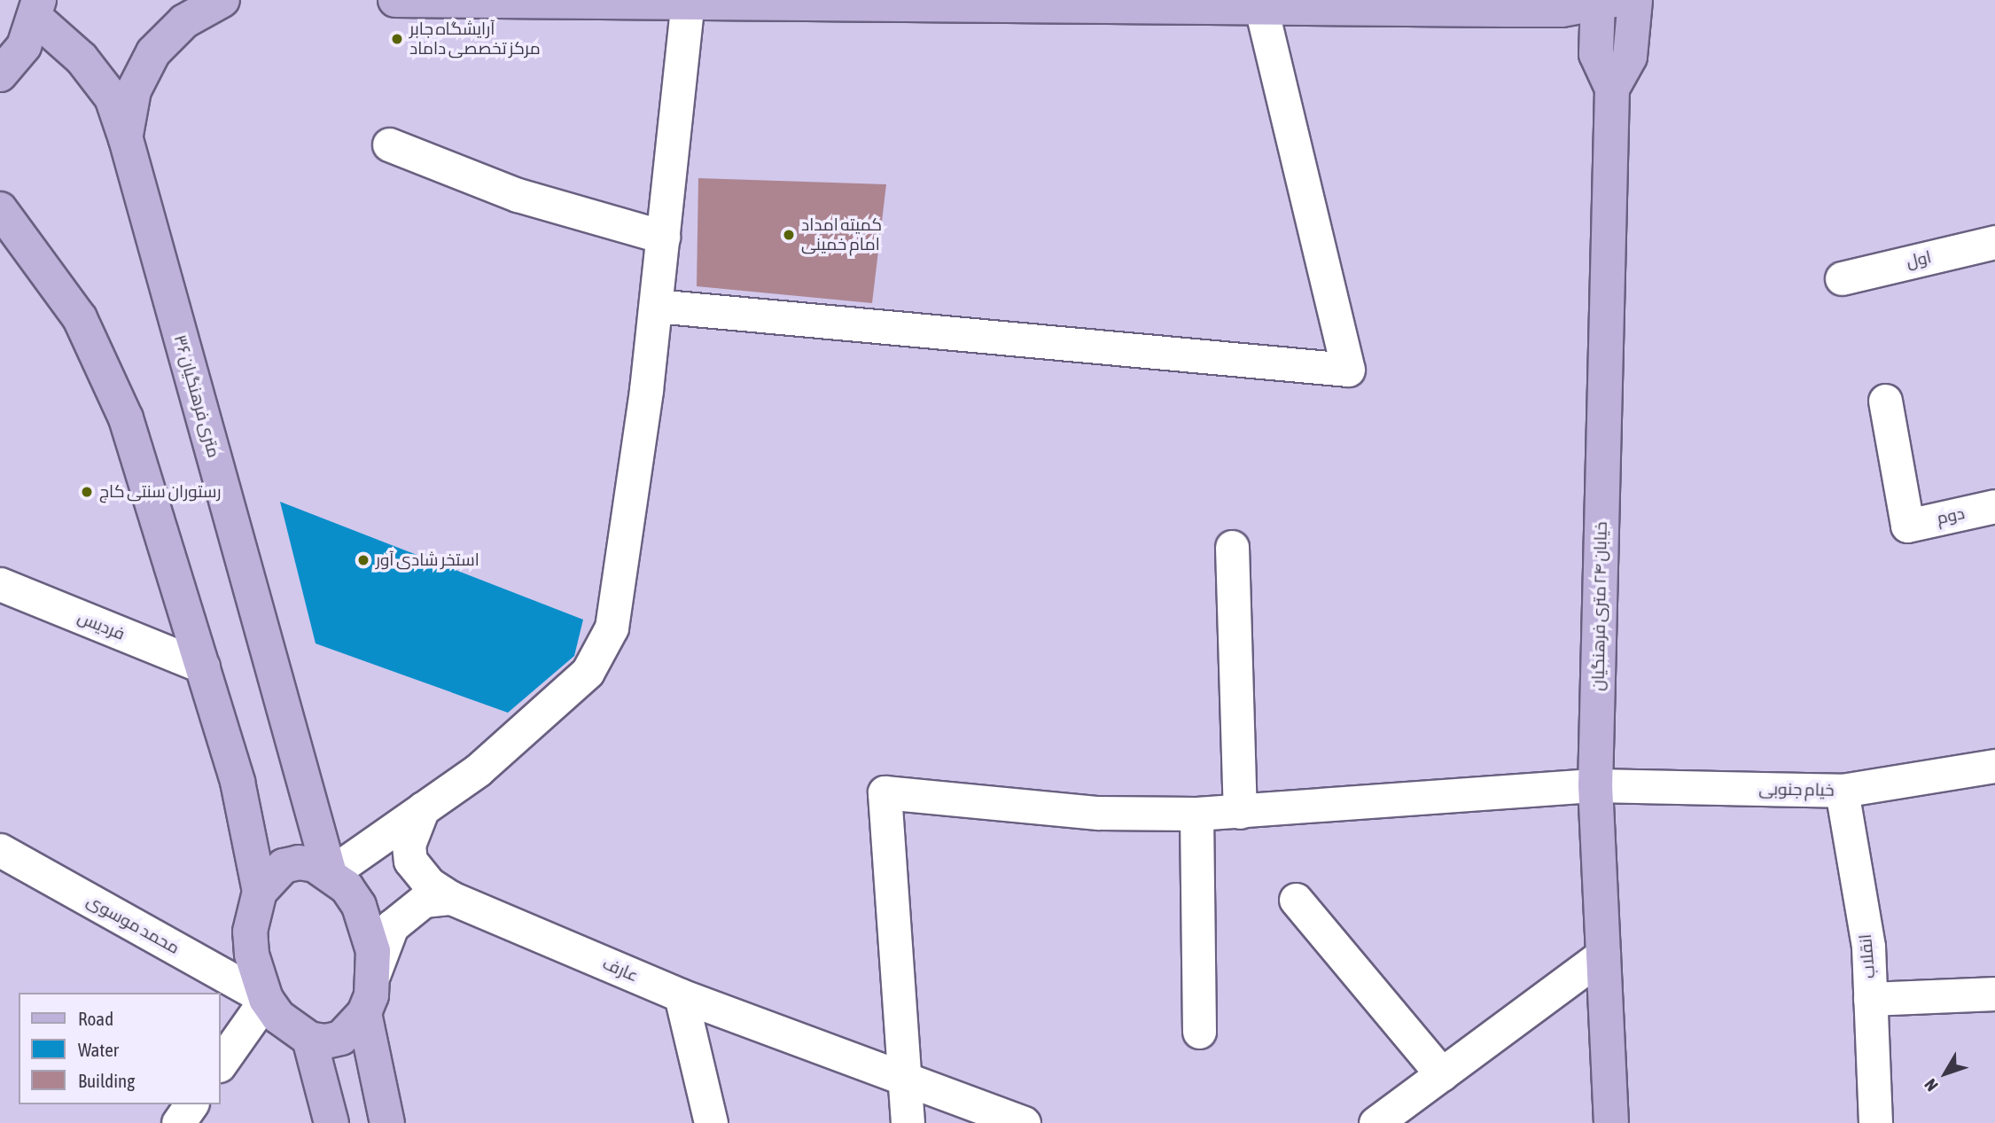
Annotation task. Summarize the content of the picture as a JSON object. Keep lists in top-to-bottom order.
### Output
{
  "streets": {
    "main road": ["۳۶ متری فرهنگیان", "خیابان ۲۴ متری فرهنگیان"],
    "street": [
      "اول",
      "دوم",
      "فردیس",
      "خیام جنوبی",
      "محمد موسوی",
      "انقلاب",
      "عارف"
    ]
  },
  "crossings": [
    ["۳۶ متری فرهنگیان", "محمد موسوی"],
    ["خیابان ۲۴ متری فرهنگیان", "خیام جنوبی"],
    ["خیام جنوبی", "انقلاب"],
    ["خیام جنوبی", "عارف"]
  ],
  "places": [
    "آرایشگاه جابر مرکز تخصصی داماد",
    "کمیته امداد امام خمینی",
    "رستوران سنتی کاج",
    "استخر شادی آور"
  ],
  "legend": ["Road", "Water", "Building"],
  "north": "bottom left"
}
